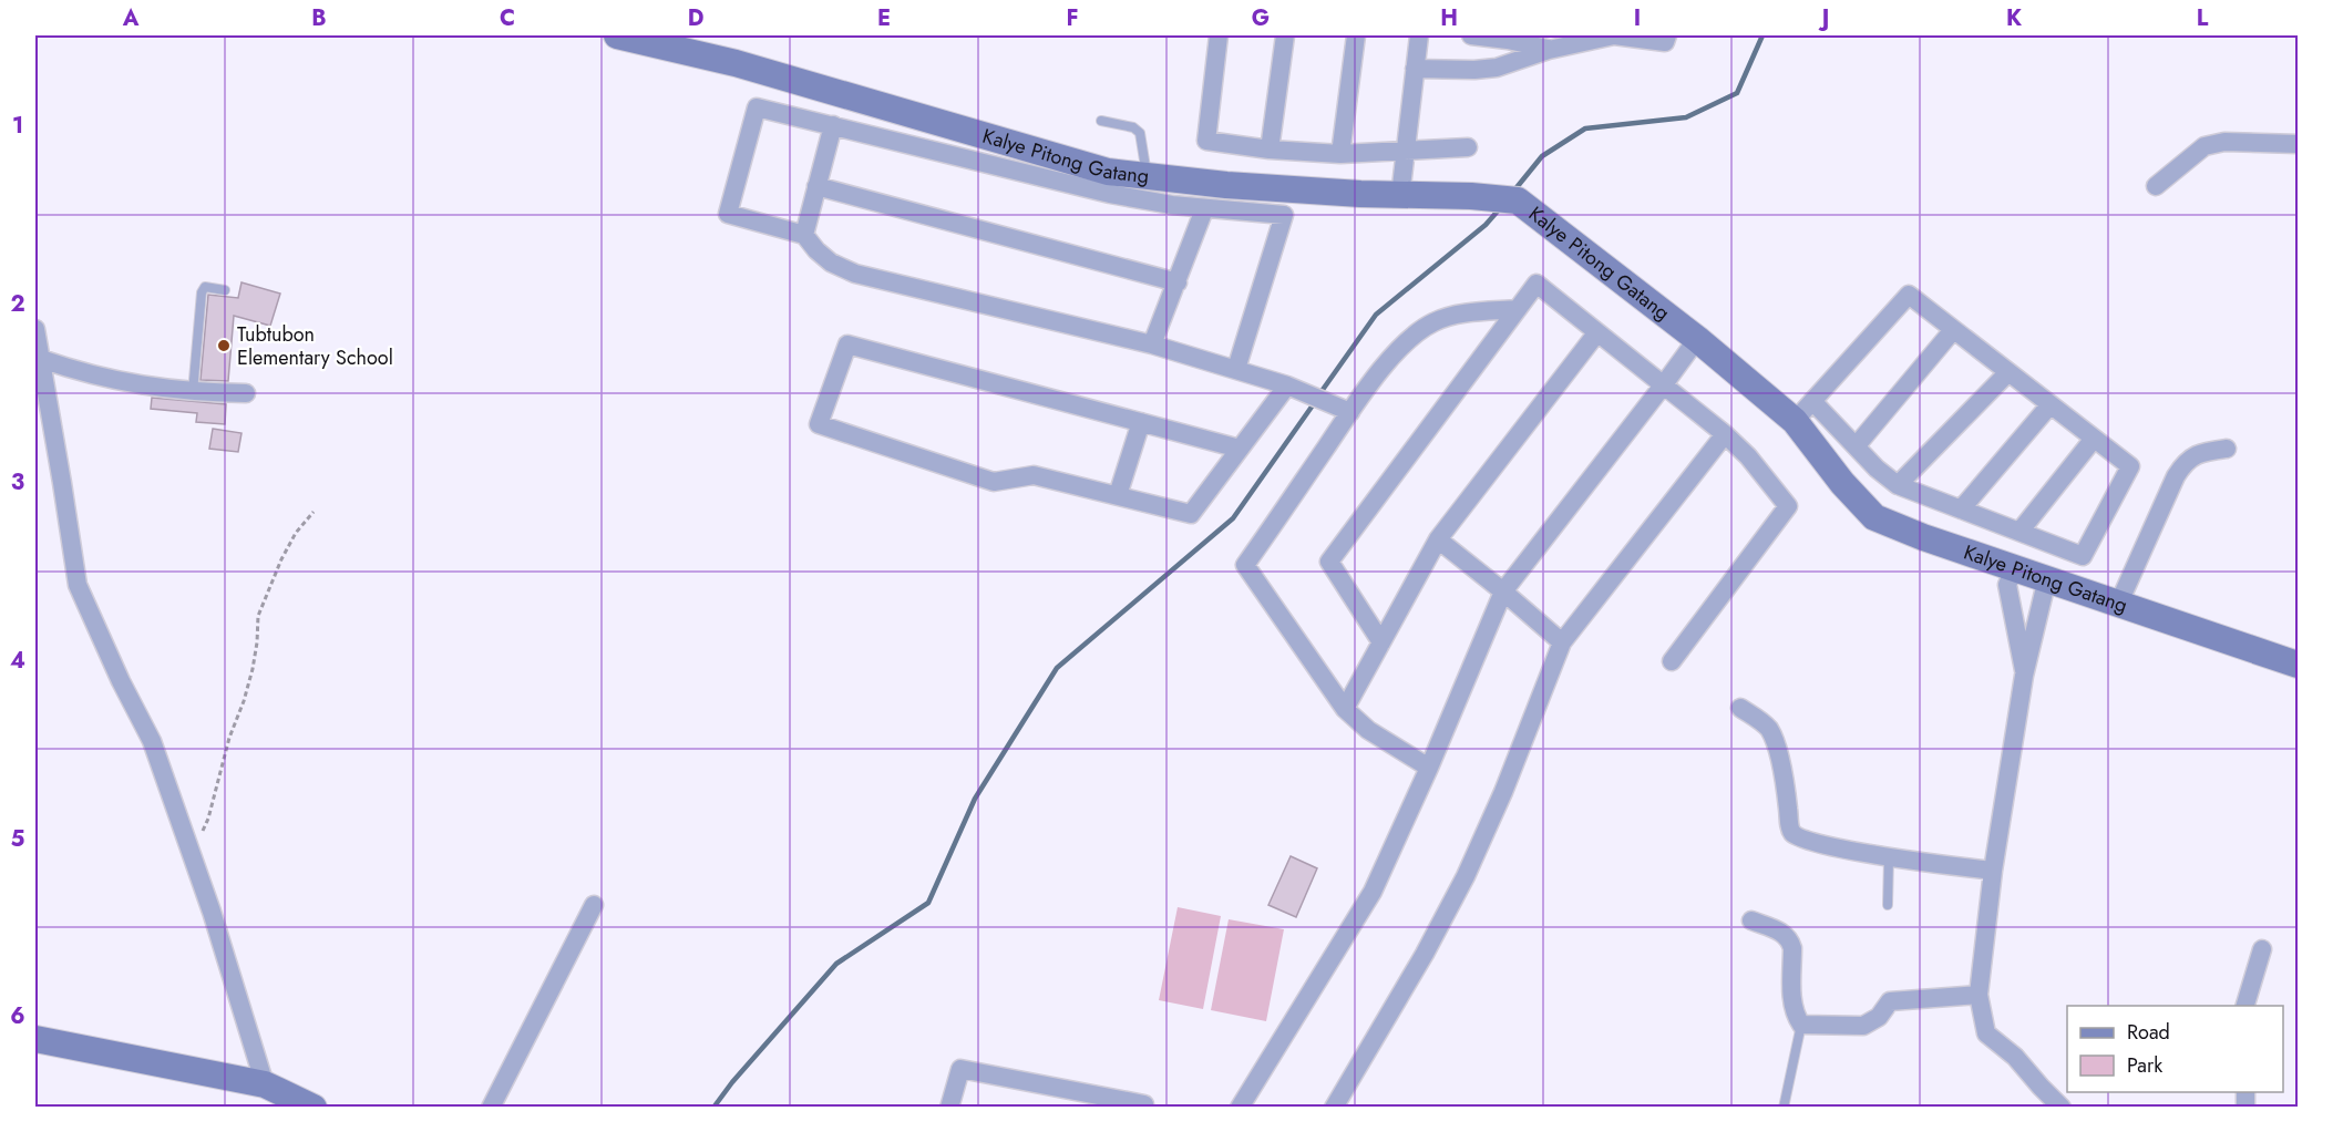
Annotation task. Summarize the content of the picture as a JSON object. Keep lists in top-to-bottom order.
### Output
{
  "streets": {
    "street": ["Kalye Pitong Gatang"]
  },
  "places": ["Tubtubon Elementary School"],
  "legend": ["Road", "Park"],
  "grid": {
    "columns": [
      "A",
      "B",
      "C",
      "D",
      "E",
      "F",
      "G",
      "H",
      "I",
      "J",
      "K",
      "L"
    ],
    "rows": [
      "1",
      "2",
      "3",
      "4",
      "5",
      "6"
    ]
  }
}
